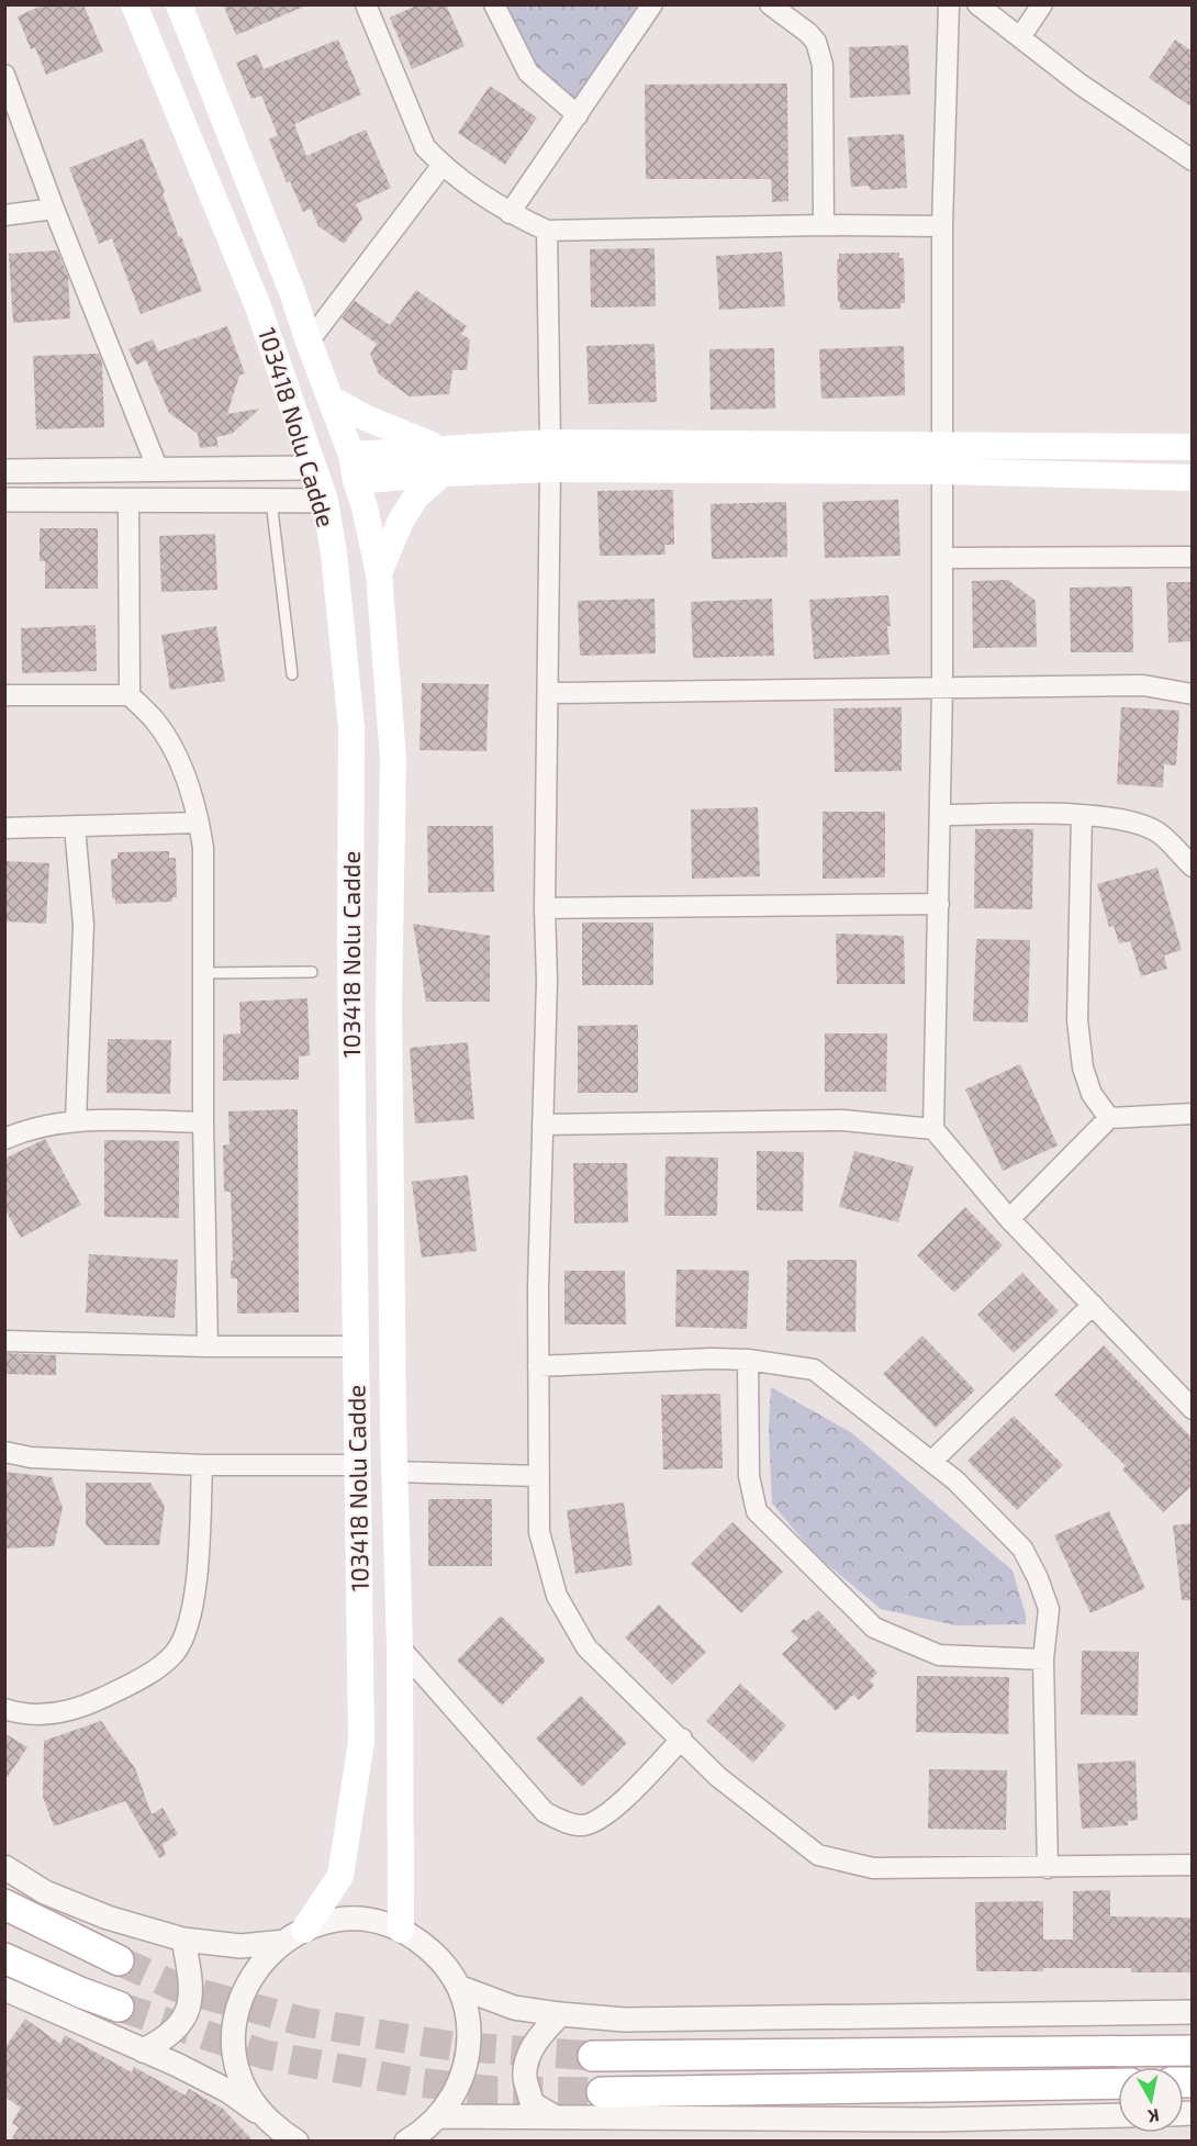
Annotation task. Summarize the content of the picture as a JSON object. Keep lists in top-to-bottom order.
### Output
{
  "streets": {
    "main road": ["103418 Nolu Cadde"]
  },
  "north": "bottom"
}
